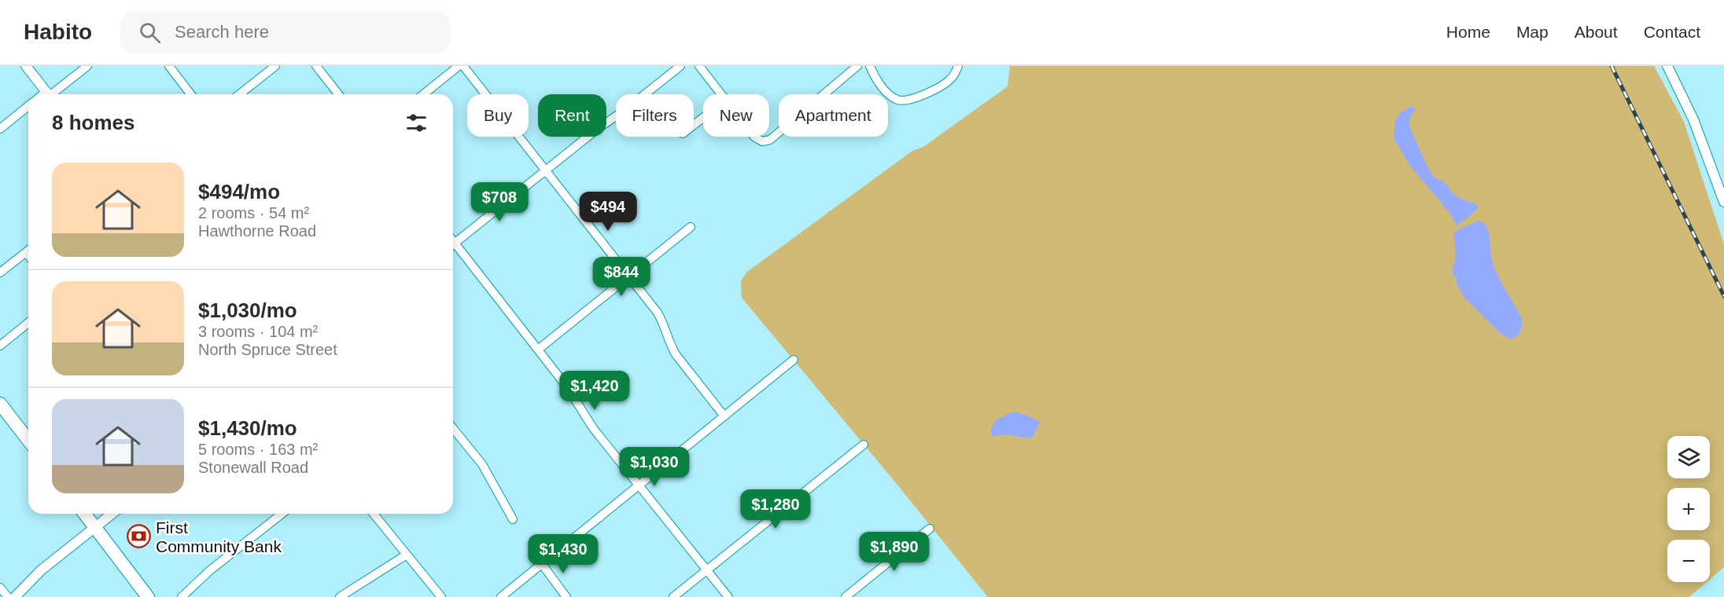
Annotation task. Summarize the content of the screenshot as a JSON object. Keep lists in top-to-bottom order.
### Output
{
  "places": {
    "bank": ["First Community Bank"]
  },
  "page": {
    "header": "Habito",
    "search": "Search here",
    "nav": [
      "Home",
      "Map",
      "About",
      "Contact"
    ],
    "chip": [
      "Buy",
      "Rent",
      "Filters",
      "New",
      "Apartment"
    ],
    "heading": "8 homes",
    "list": [
      {
        "name": "$494/mo",
        "note": "2 rooms · 54 m² · Hawthorne Road"
      },
      {
        "name": "$1,030/mo",
        "note": "3 rooms · 104 m² · North Spruce Street"
      },
      {
        "name": "$1,430/mo",
        "note": "5 rooms · 163 m² · Stonewall Road"
      }
    ],
    "price": [
      "$708",
      "$494",
      "$844",
      "$1,420",
      "$1,030",
      "$1,280",
      "$1,890",
      "$1,430"
    ],
    "map_buttons": ["+", "−"]
  }
}
